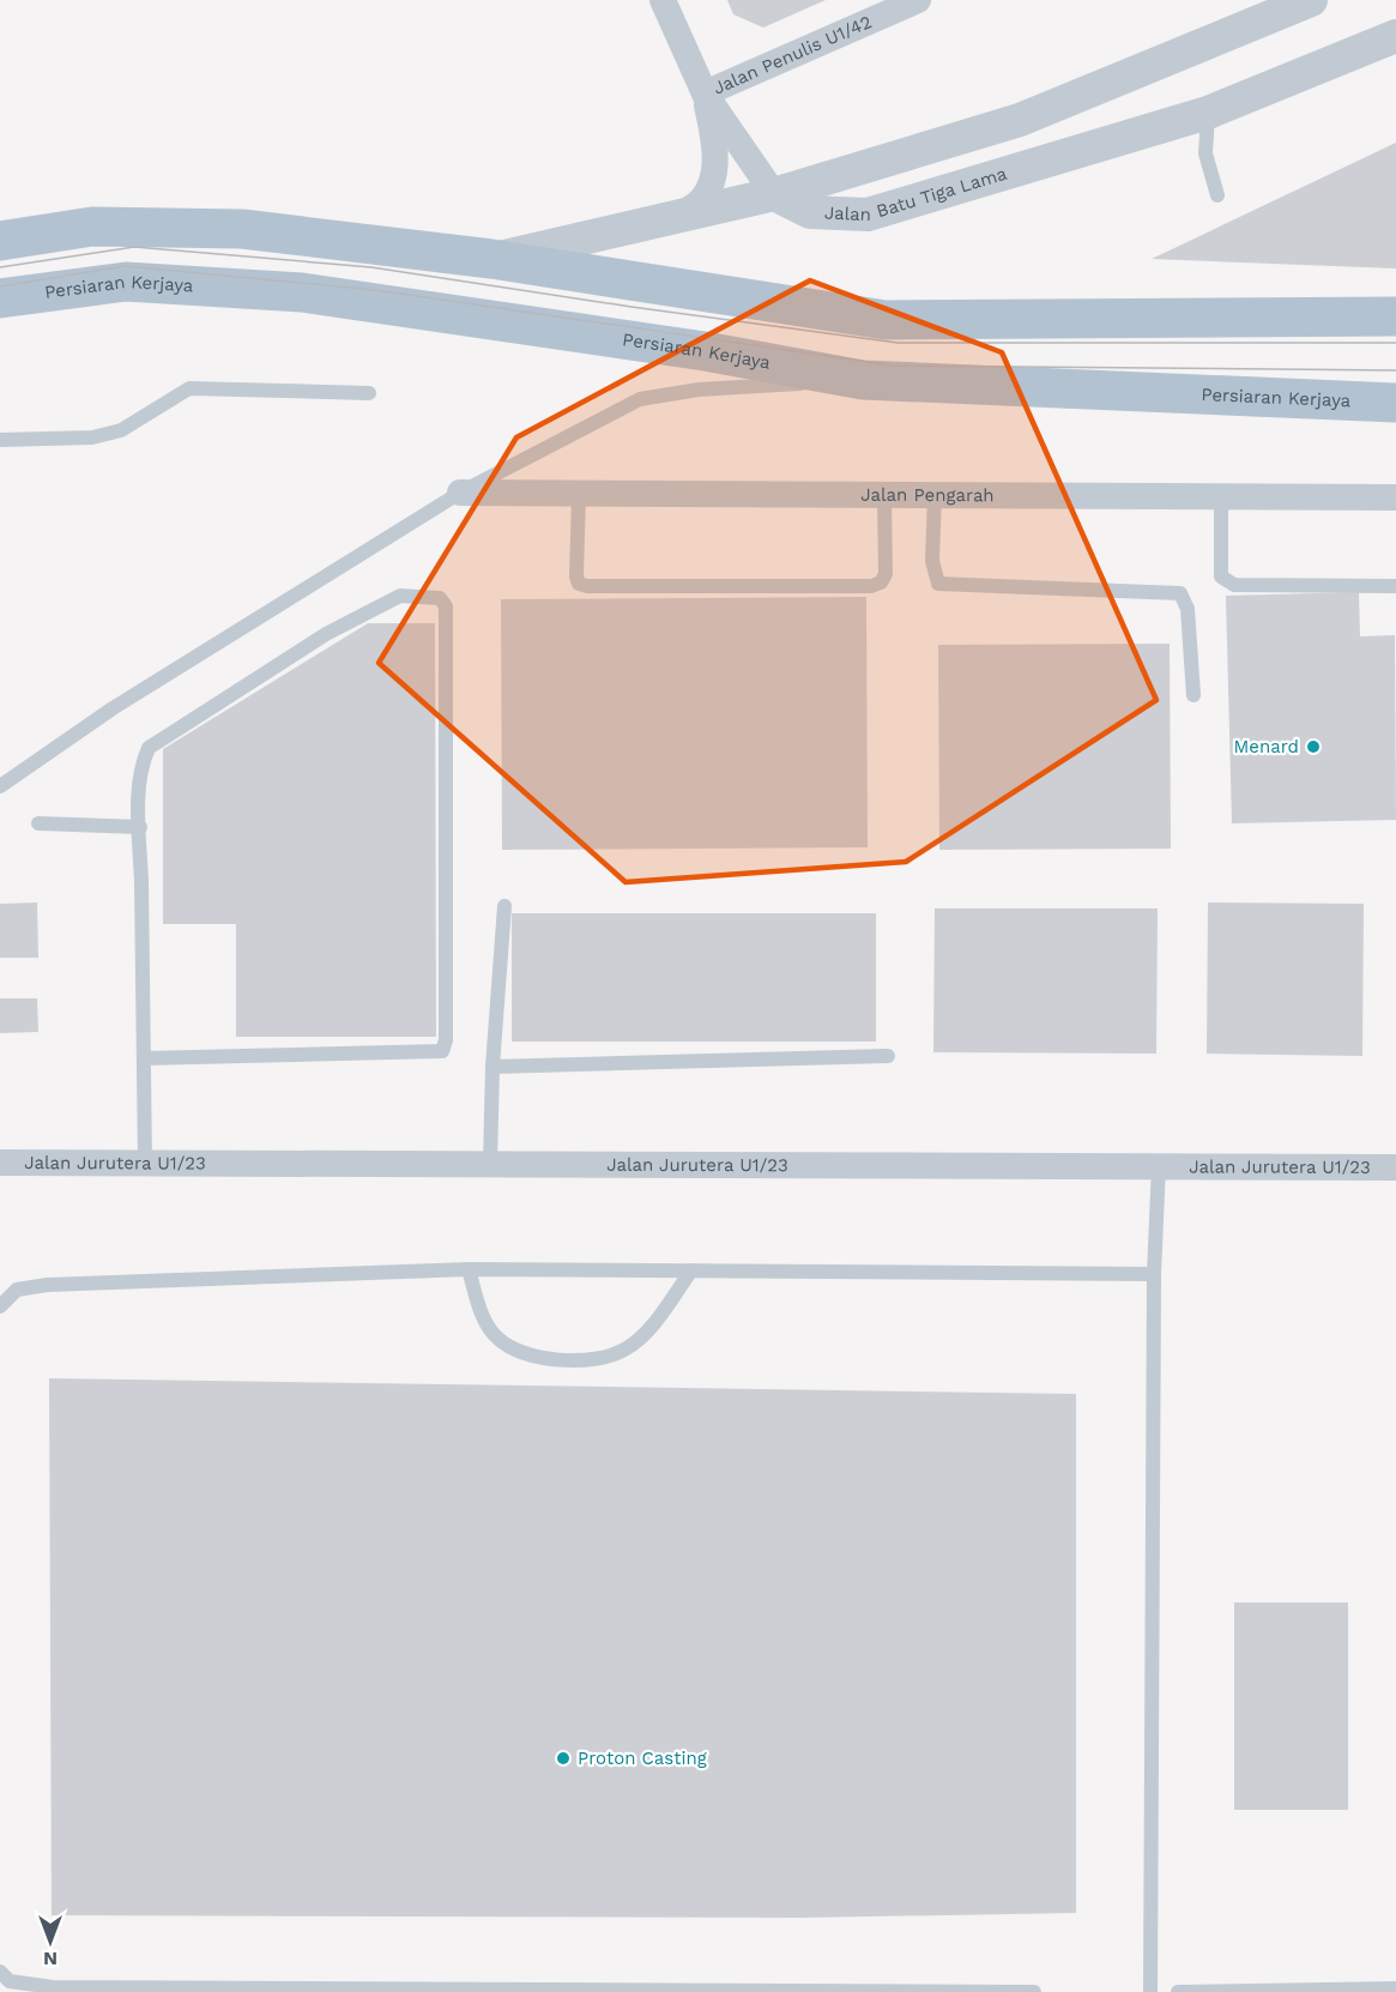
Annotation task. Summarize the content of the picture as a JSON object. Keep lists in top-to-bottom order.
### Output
{
  "streets": {
    "main road": ["Persiaran Kerjaya"],
    "street": [
      "Jalan Penulis U1/42",
      "Jalan Batu Tiga Lama",
      "Jalan Pengarah",
      "Jalan Jurutera U1/23"
    ]
  },
  "places": ["Menard", "Proton Casting"],
  "north": "bottom"
}
